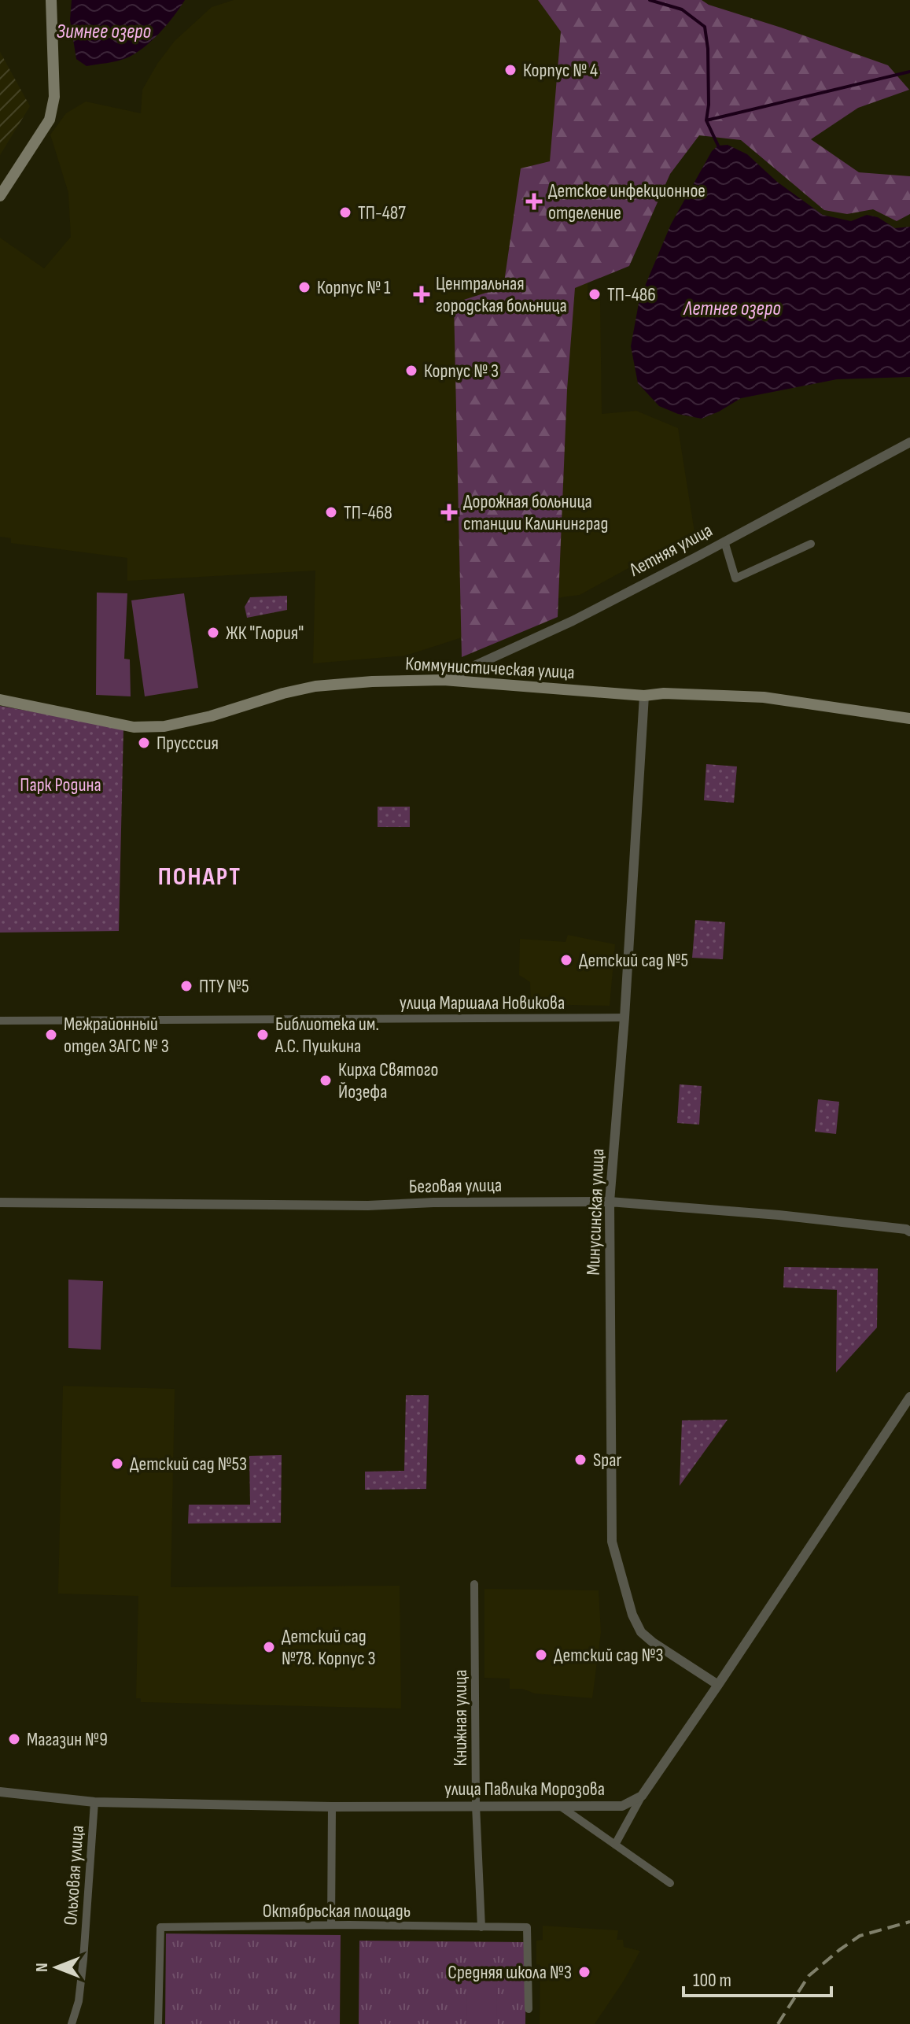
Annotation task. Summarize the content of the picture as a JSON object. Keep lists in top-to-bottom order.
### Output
{
  "streets": {
    "main road": ["Коммунистическая улица"],
    "street": [
      "Летняя улица",
      "улица Маршала Новикова",
      "Беговая улица",
      "Минусинская улица",
      "Книжная улица",
      "улица Павлика Морозова",
      "Ольховая улица",
      "Октябрьская площадь"
    ]
  },
  "crossings": [
    ["Летняя улица", "Коммунистическая улица"],
    ["Коммунистическая улица", "Минусинская улица"],
    ["улица Маршала Новикова", "Минусинская улица"],
    ["Беговая улица", "Минусинская улица"],
    ["Книжная улица", "улица Павлика Морозова"],
    ["Книжная улица", "Октябрьская площадь"],
    ["улица Павлика Морозова", "Ольховая улица"]
  ],
  "districts": ["ПОНАРТ"],
  "water": ["Зимнее озеро", "Летнее озеро"],
  "parks": ["Парк Родина"],
  "places": {
    "other": [
      "Корпус № 4",
      "ТП-487",
      "Корпус № 1",
      "ТП-486",
      "Корпус № 3",
      "ТП-468",
      "ЖК \"Глория\"",
      "Прусссия",
      "Детский сад №5",
      "ПТУ №5",
      "Межрайонный отдел ЗАГС № 3",
      "Библиотека им. А.С. Пушкина",
      "Кирха Святого Йозефа",
      "Spar",
      "Детский сад №53",
      "Детский сад №78. Корпус 3",
      "Детский сад №3",
      "Магазин №9",
      "Средняя школа №3"
    ],
    "health": ["Детское инфекционное отделение", "Центральная городская больница", "Дорожная больница станции Калининград"]
  },
  "scale_bar": "100 m",
  "north": "left"
}
